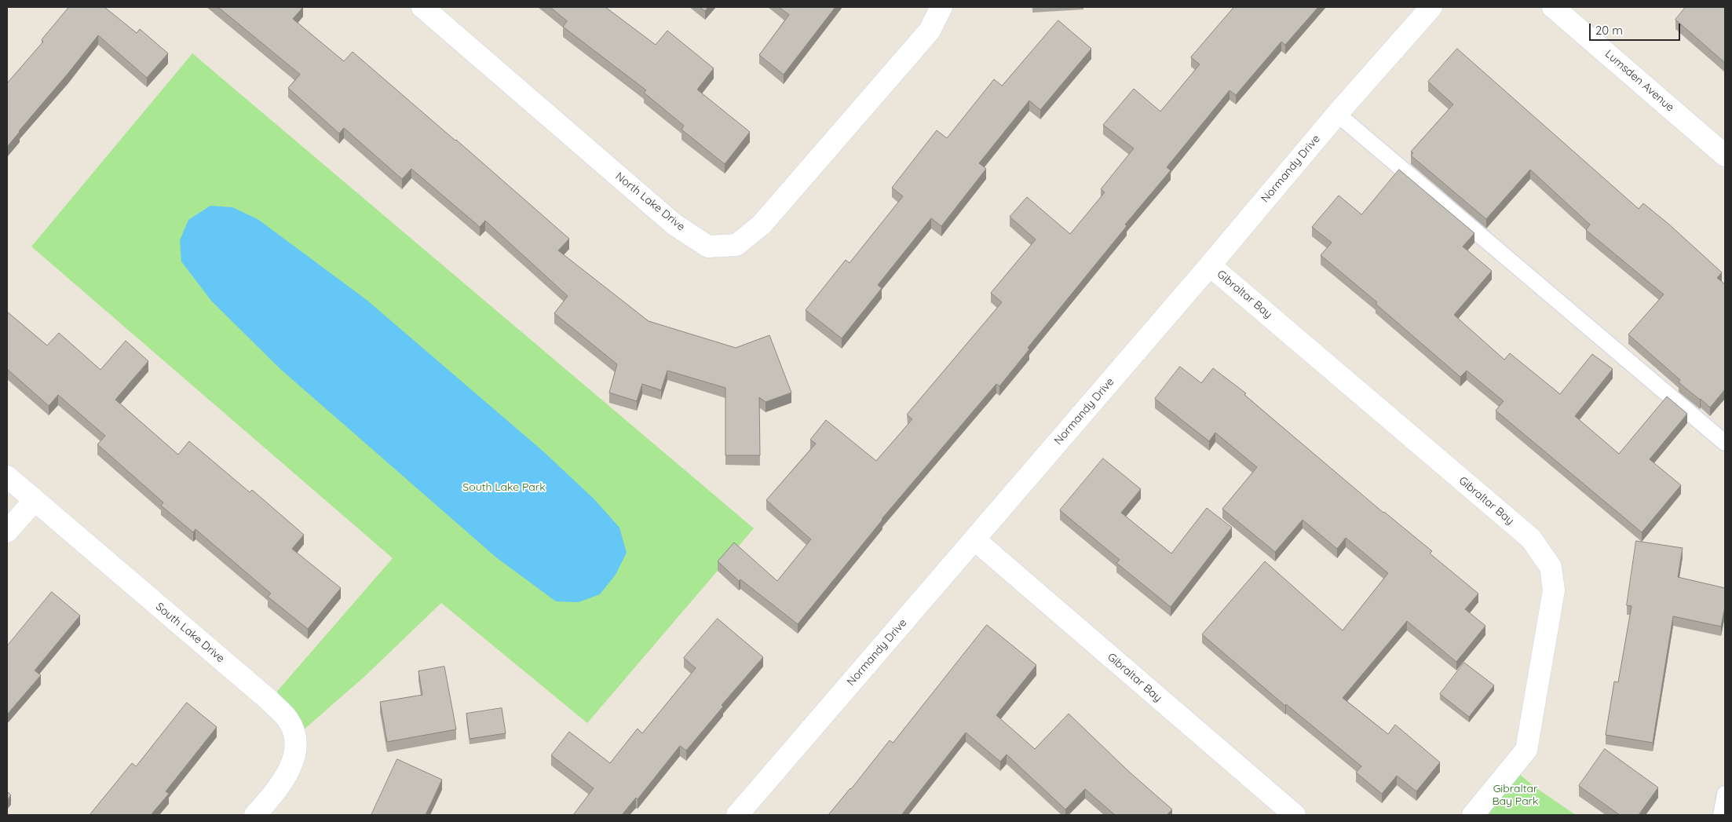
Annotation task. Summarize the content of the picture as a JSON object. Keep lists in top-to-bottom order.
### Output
{
  "streets": {
    "street": [
      "Lumsden Avenue",
      "Normandy Drive",
      "North Lake Drive",
      "Gibraltar Bay",
      "South Lake Drive"
    ]
  },
  "crossings": [
    ["Normandy Drive", "Gibraltar Bay"]
  ],
  "parks": ["South Lake Park", "Gibraltar Bay Park"],
  "scale_bar": "20 m"
}
